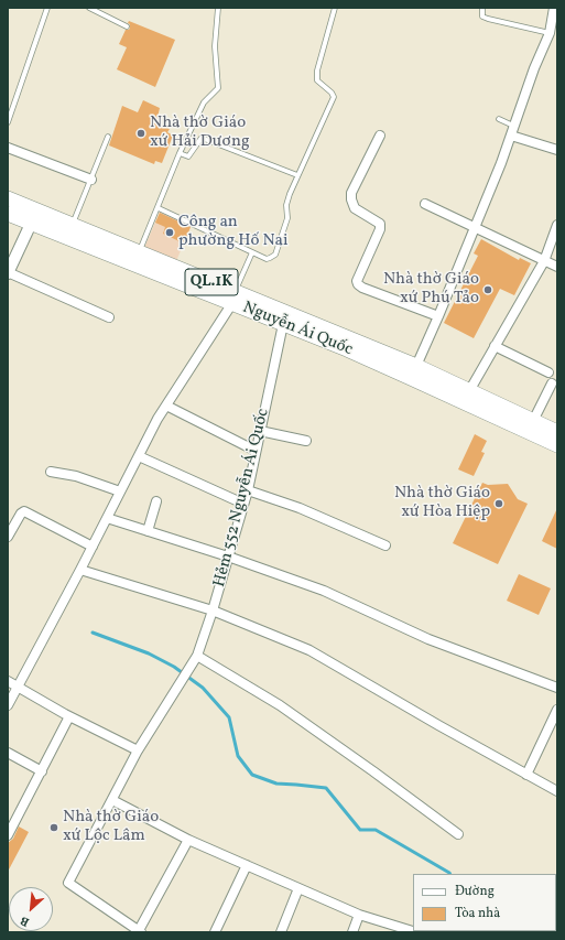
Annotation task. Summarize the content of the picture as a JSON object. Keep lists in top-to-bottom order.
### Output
{
  "streets": {
    "main road": ["QL.1K", "Nguyễn Ái Quốc"],
    "street": ["Hẻm 552 Nguyễn Ái Quốc"]
  },
  "crossings": [
    ["QL.1K", "Nguyễn Ái Quốc"],
    ["Nguyễn Ái Quốc", "Hẻm 552 Nguyễn Ái Quốc"]
  ],
  "places": [
    "Nhà thờ Giáo xứ Hải Dương",
    "Công an phường Hố Nai",
    "Nhà thờ Giáo xứ Phú Tảo",
    "Nhà thờ Giáo xứ Hòa Hiệp",
    "Nhà thờ Giáo xứ Lộc Lâm"
  ],
  "legend": ["Đường", "Tòa nhà"],
  "north": "bottom left"
}
